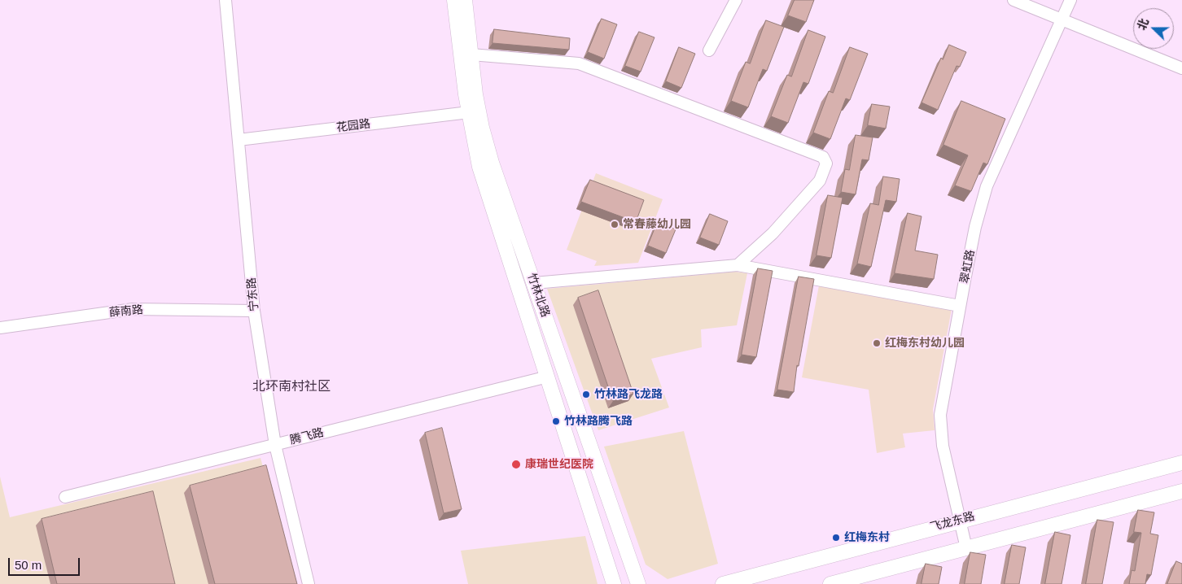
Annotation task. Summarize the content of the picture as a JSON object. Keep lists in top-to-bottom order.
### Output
{
  "streets": {
    "main road": ["竹林北路", "飞龙东路"],
    "street": [
      "花园路",
      "翠虹路",
      "宁东路",
      "薛南路",
      "腾飞路"
    ]
  },
  "crossings": [
    ["花园路", "宁东路"],
    ["花园路", "竹林北路"],
    ["翠虹路", "飞龙东路"],
    ["宁东路", "薛南路"],
    ["宁东路", "腾飞路"],
    ["竹林北路", "腾飞路"]
  ],
  "districts": ["北环南村社区"],
  "places": [
    "常春藤幼儿园",
    "红梅东村幼儿园",
    "竹林路飞龙路",
    "竹林路腾飞路",
    "康瑞世纪医院",
    "红梅东村"
  ],
  "scale_bar": "50 m",
  "north": "left"
}
